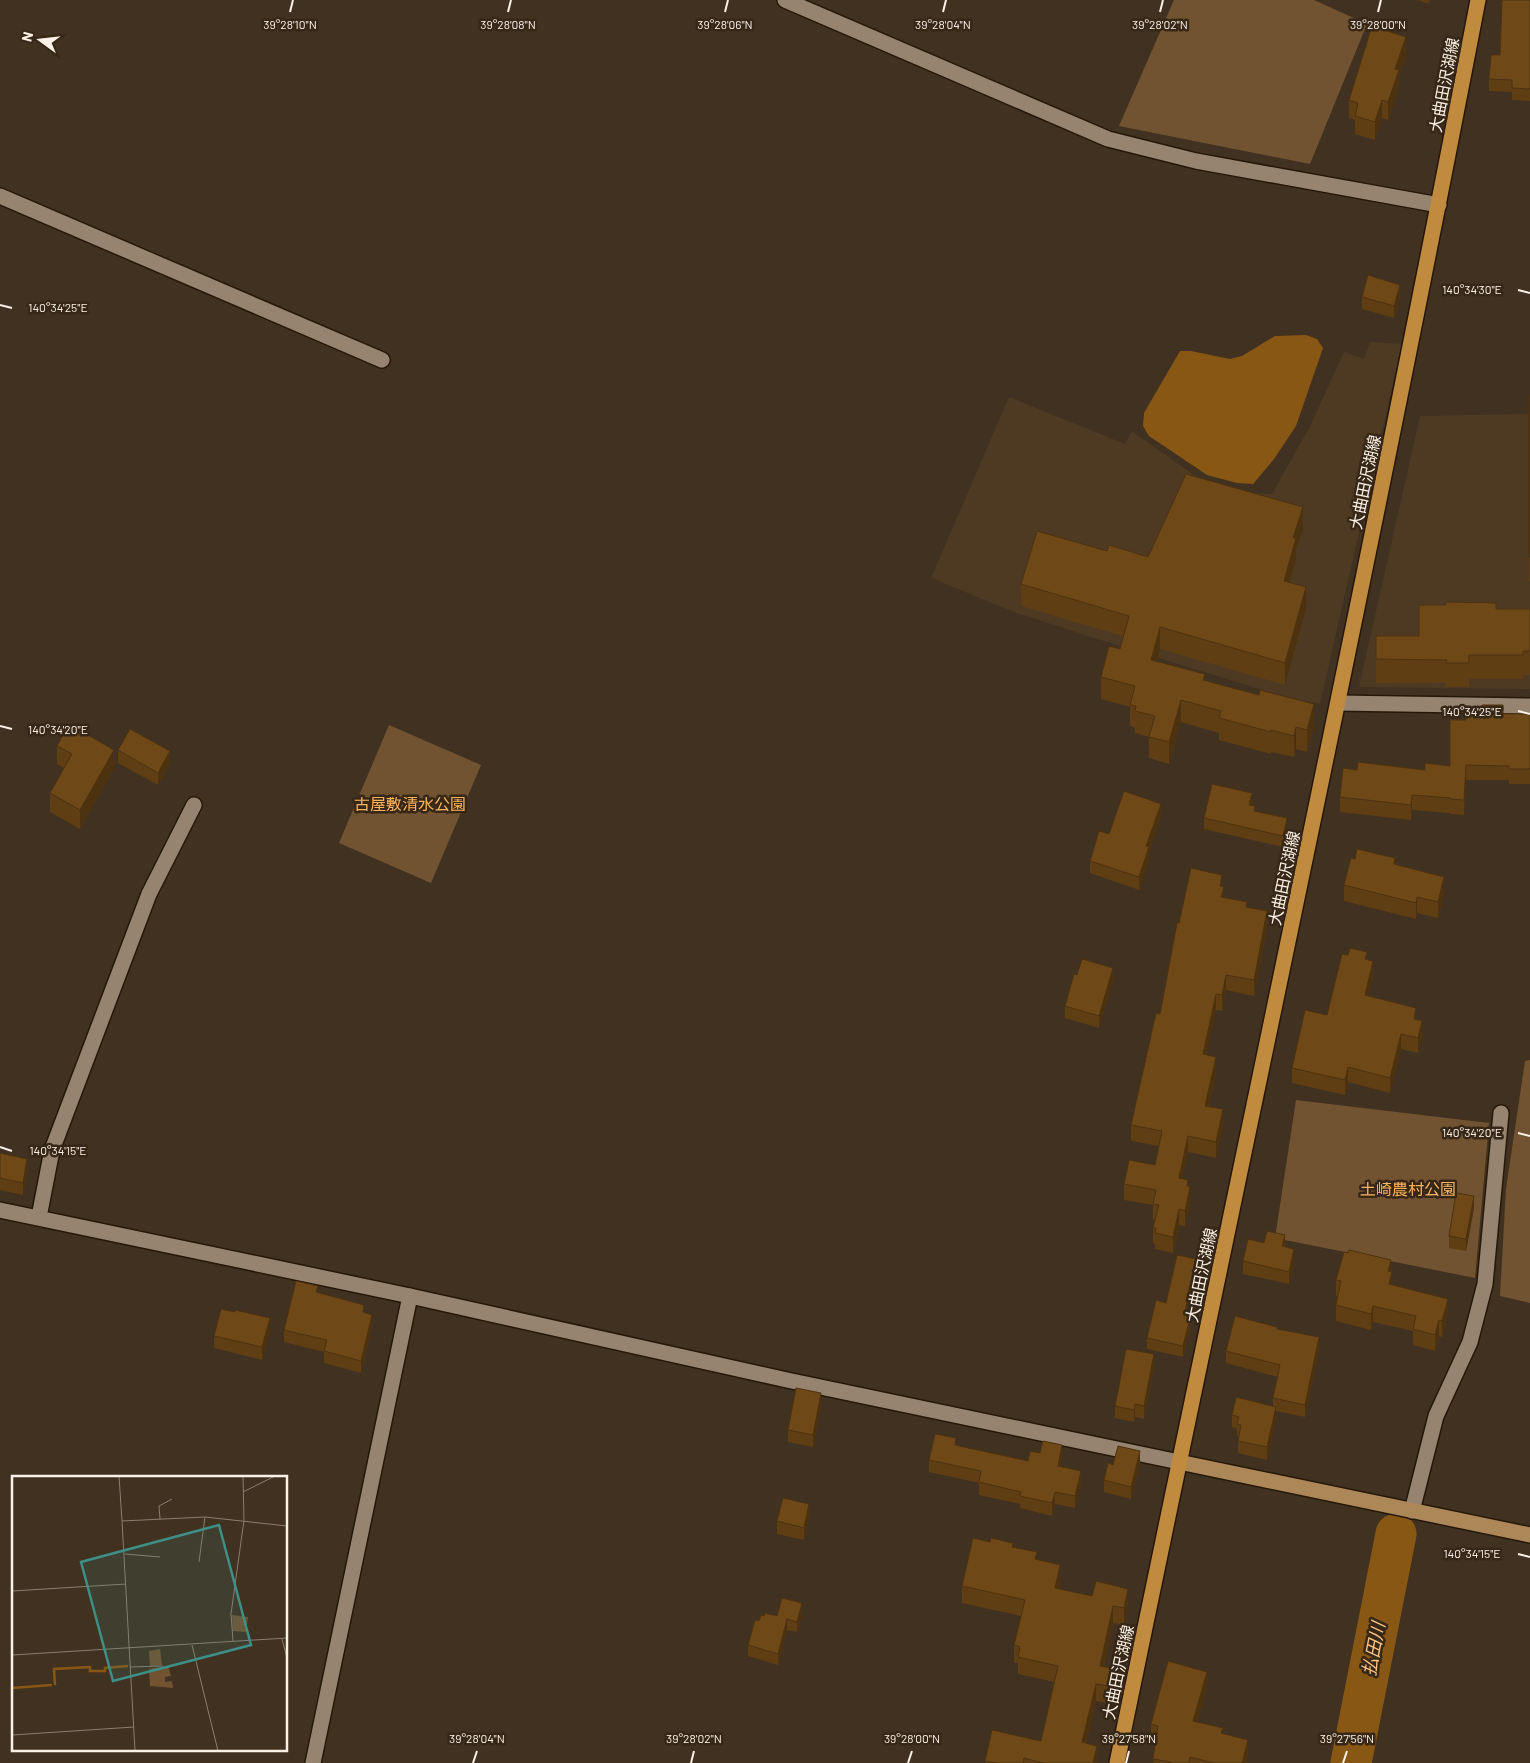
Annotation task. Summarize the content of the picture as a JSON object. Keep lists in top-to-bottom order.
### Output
{
  "streets": {
    "main road": ["大曲田沢湖線"]
  },
  "water": ["払田川"],
  "parks": ["古屋敷清水公園", "土崎農村公園"],
  "north": "left",
  "coordinates": [
    "39°28'10\"N",
    "39°28'08\"N",
    "39°28'06\"N",
    "39°28'04\"N",
    "39°28'02\"N",
    "39°28'00\"N",
    "140°34'30\"E",
    "140°34'25\"E",
    "140°34'20\"E",
    "140°34'15\"E",
    "39°27'58\"N",
    "39°27'56\"N"
  ]
}
